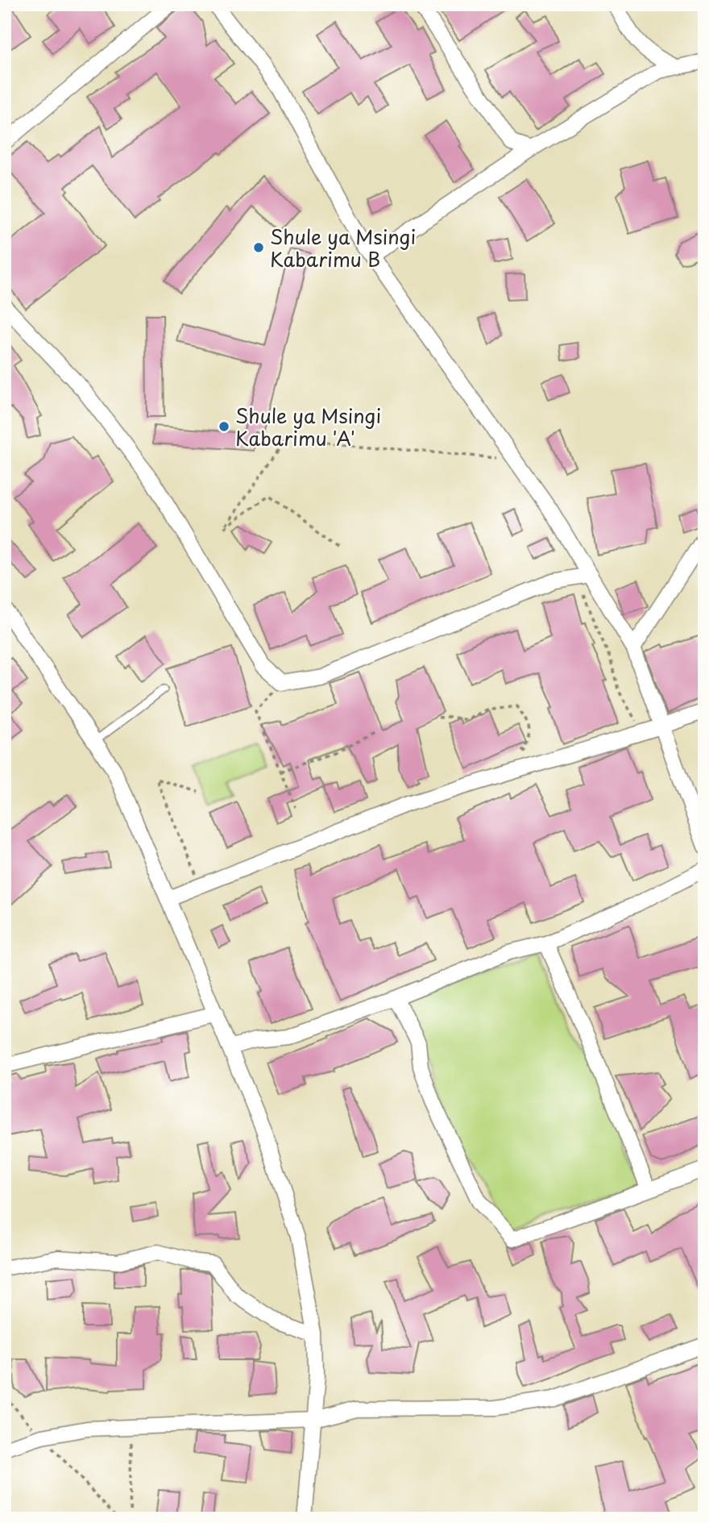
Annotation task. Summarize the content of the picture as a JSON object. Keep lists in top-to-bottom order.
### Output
{
  "places": ["Shule ya Msingi Kabarimu B", "Shule ya Msingi Kabarimu 'A'"]
}
